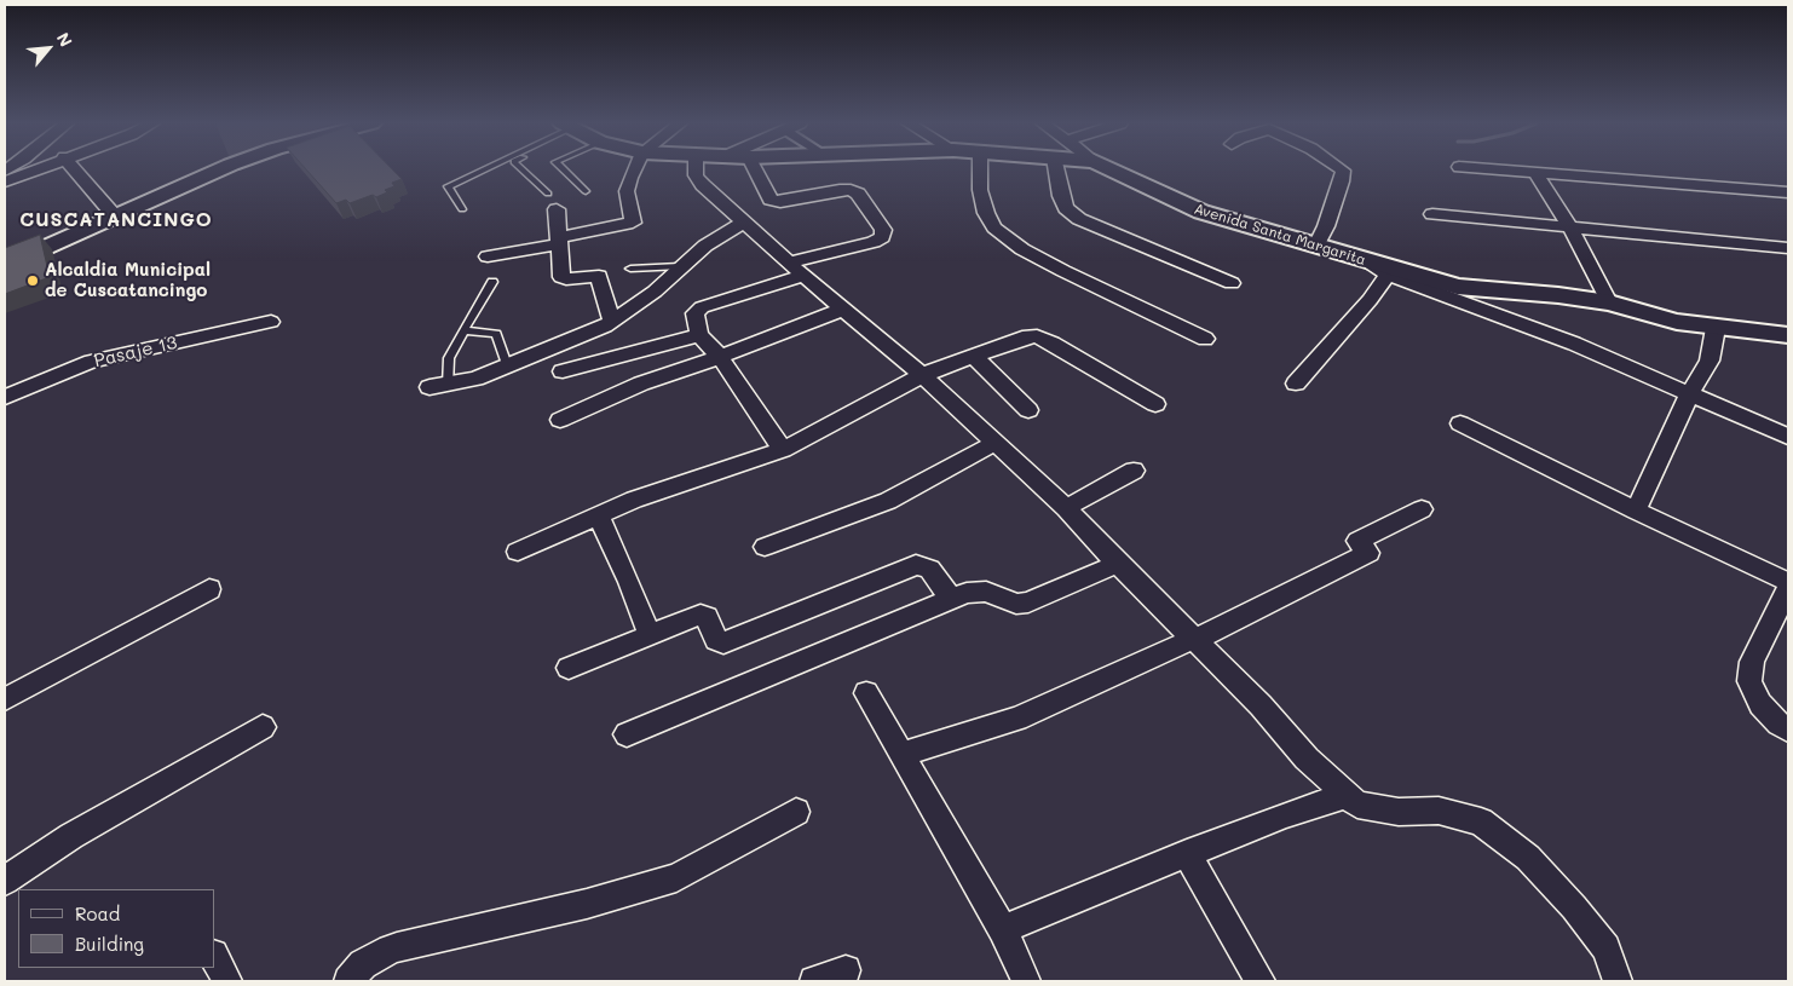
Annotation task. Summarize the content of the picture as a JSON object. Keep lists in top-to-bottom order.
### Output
{
  "streets": {
    "street": ["Avenida Santa Margarita", "Pasaje 13"]
  },
  "districts": ["CUSCATANCINGO"],
  "places": ["Alcaldia Municipal de Cuscatancingo"],
  "legend": ["Road", "Building"],
  "north": "top right"
}
